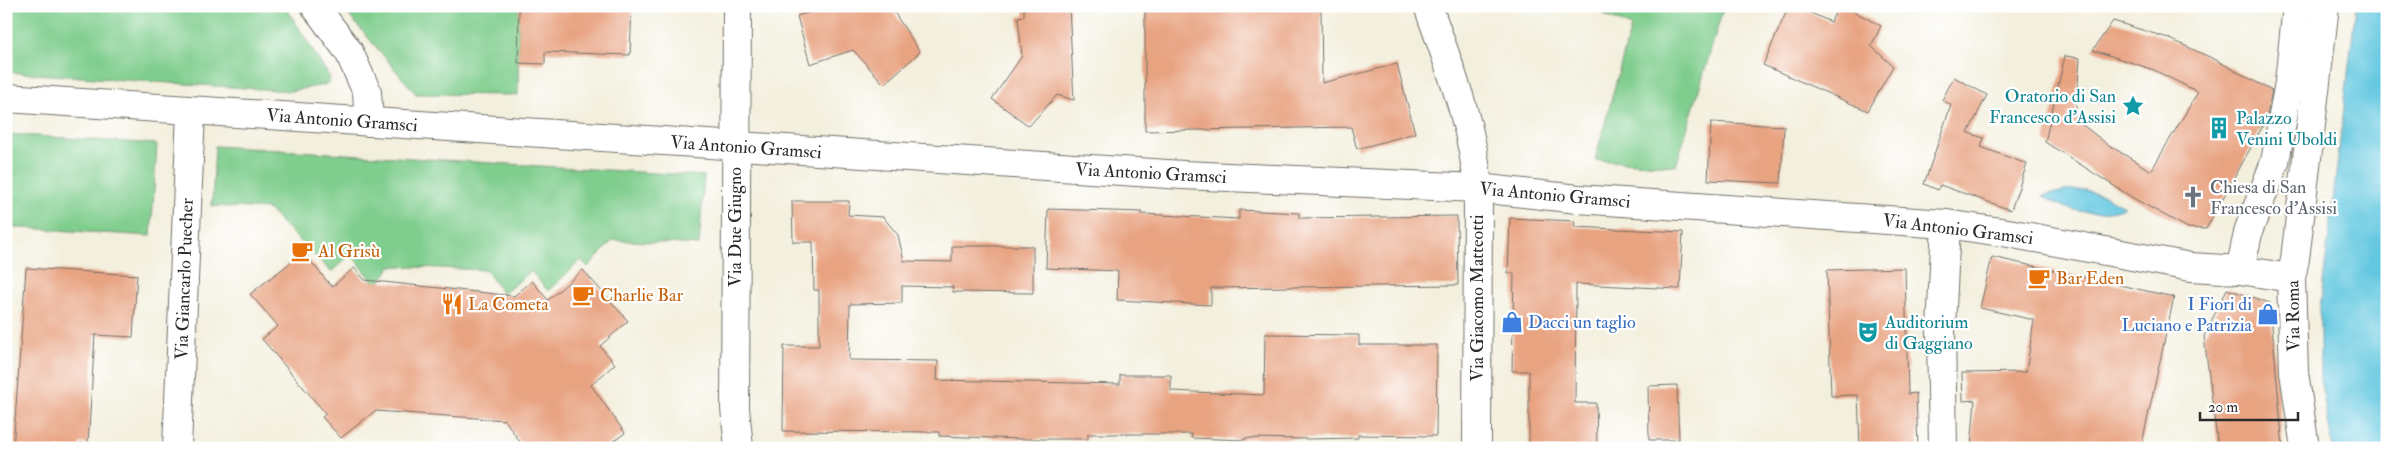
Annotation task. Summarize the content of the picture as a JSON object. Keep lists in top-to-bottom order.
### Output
{
  "streets": {
    "street": [
      "Via Antonio Gramsci",
      "Via Due Giugno",
      "Via Giancarlo Puecher",
      "Via Giacomo Matteotti",
      "Via Roma"
    ]
  },
  "crossings": [
    ["Via Antonio Gramsci", "Via Due Giugno"],
    ["Via Antonio Gramsci", "Via Giancarlo Puecher"],
    ["Via Antonio Gramsci", "Via Giacomo Matteotti"],
    ["Via Antonio Gramsci", "Via Roma"]
  ],
  "places": {
    "place": ["Oratorio di San Francesco d'Assisi"],
    "building": ["Palazzo Venini Uboldi"],
    "church": ["Chiesa di San Francesco d'Assisi"],
    "cafe": ["Al Grisù", "Bar Eden", "Charlie Bar"],
    "restaurant": ["La Cometa"],
    "shop": ["I Fiori di Luciano e Patrizia", "Dacci un taglio"],
    "theatre": ["Auditorium di Gaggiano"]
  },
  "scale_bar": "20 m"
}
